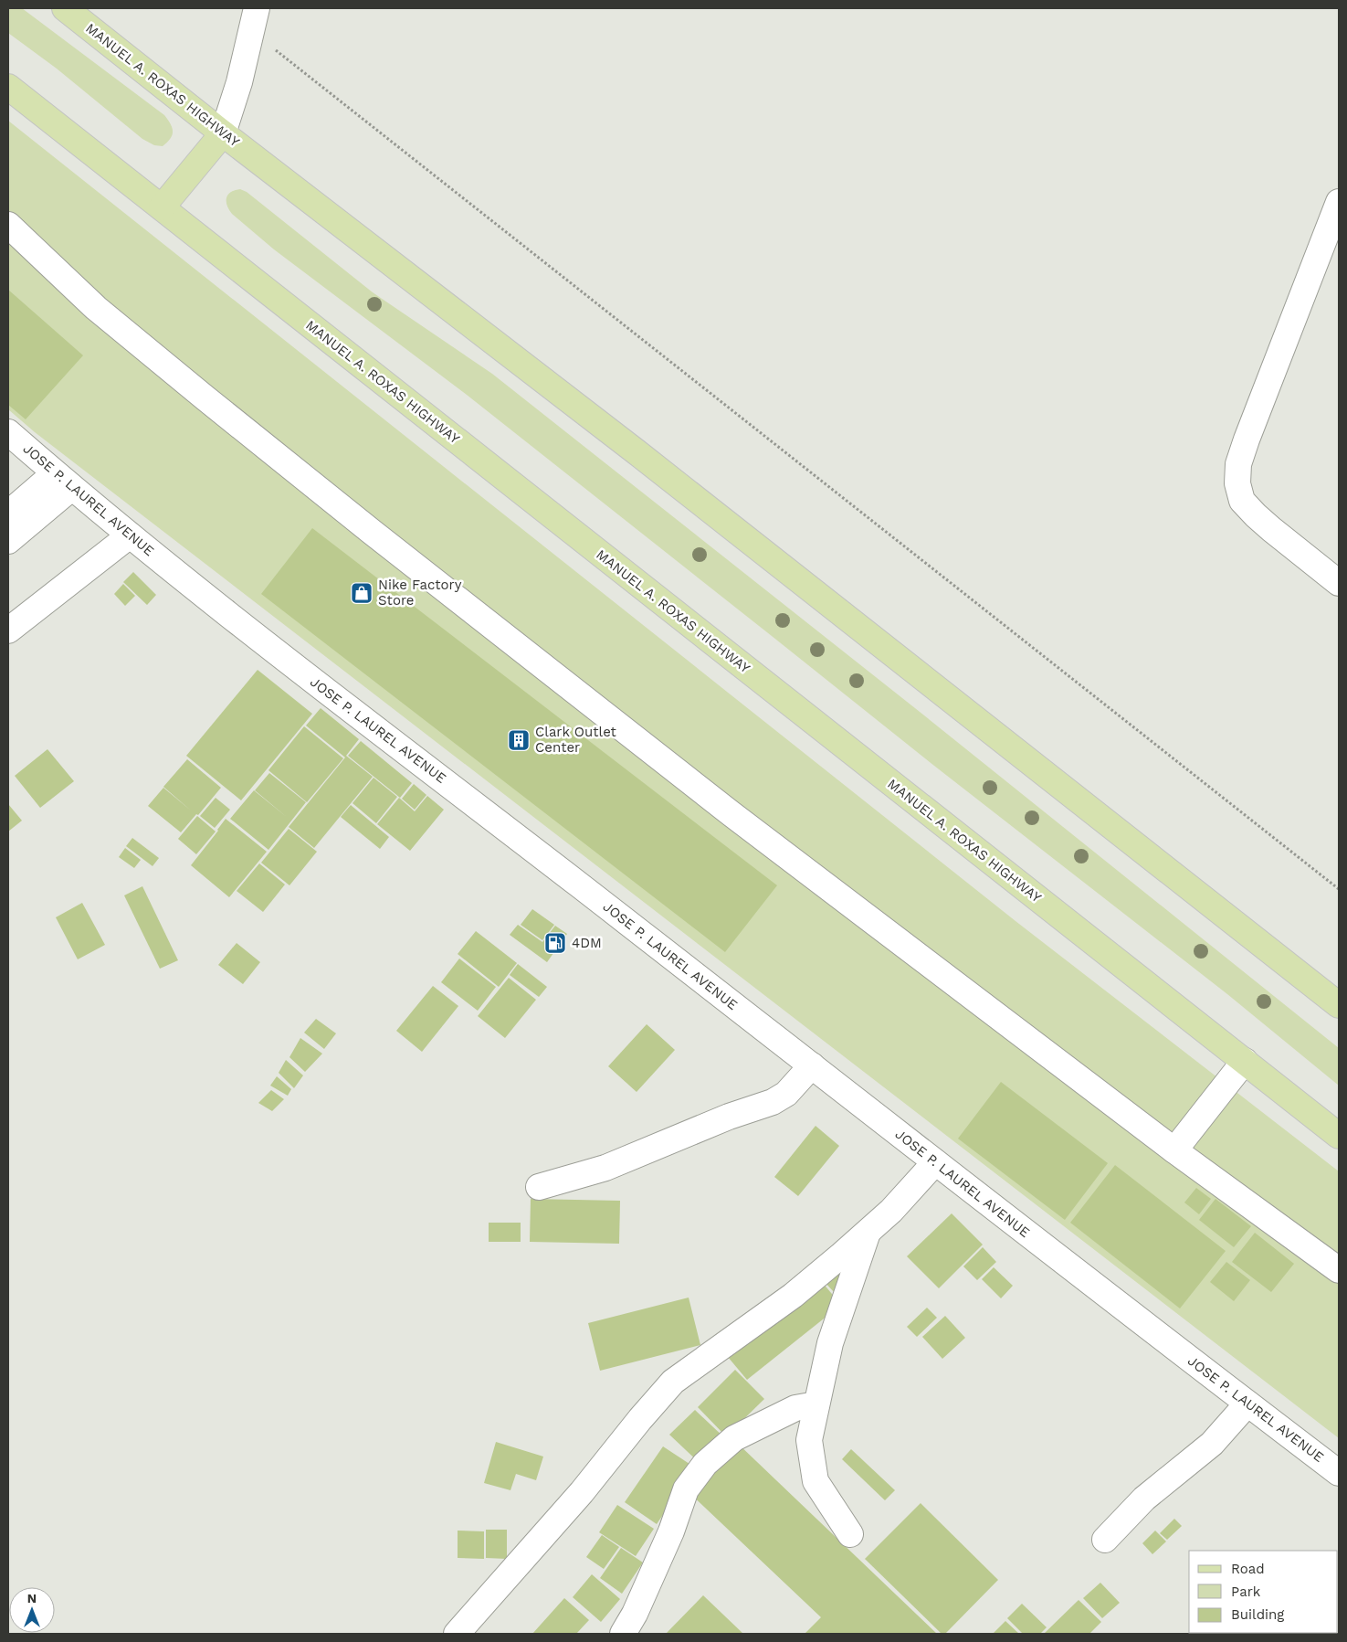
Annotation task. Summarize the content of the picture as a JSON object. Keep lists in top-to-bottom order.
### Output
{
  "streets": {
    "main road": ["MANUEL A. ROXAS HIGHWAY"],
    "street": ["JOSE P. LAUREL AVENUE"]
  },
  "places": {
    "shop": ["Nike Factory Store"],
    "building": ["Clark Outlet Center"],
    "fuel station": ["4DM"]
  },
  "legend": ["Road", "Park", "Building"],
  "north": "top"
}
